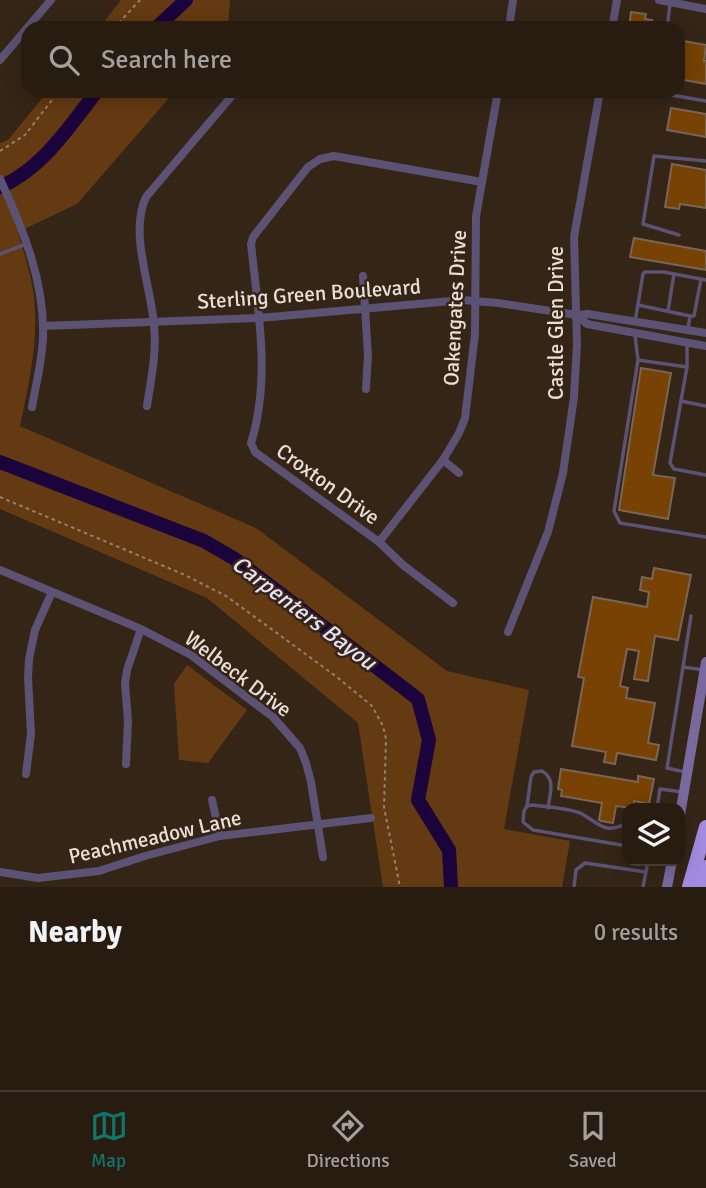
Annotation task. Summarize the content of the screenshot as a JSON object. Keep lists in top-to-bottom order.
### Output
{
  "streets": {
    "street": [
      "Sterling Green Boulevard",
      "Oakengates Drive",
      "Castle Glen Drive",
      "Croxton Drive",
      "Welbeck Drive",
      "Peachmeadow Lane"
    ]
  },
  "crossings": [
    ["Sterling Green Boulevard", "Oakengates Drive"],
    ["Sterling Green Boulevard", "Castle Glen Drive"],
    ["Sterling Green Boulevard", "Croxton Drive"],
    ["Oakengates Drive", "Croxton Drive"],
    ["Welbeck Drive", "Peachmeadow Lane"]
  ],
  "water": ["Carpenters Bayou"],
  "page": {
    "search": "Search here",
    "heading": ["Nearby", "0 results"],
    "nav": ["Map", "Directions", "Saved"]
  }
}
